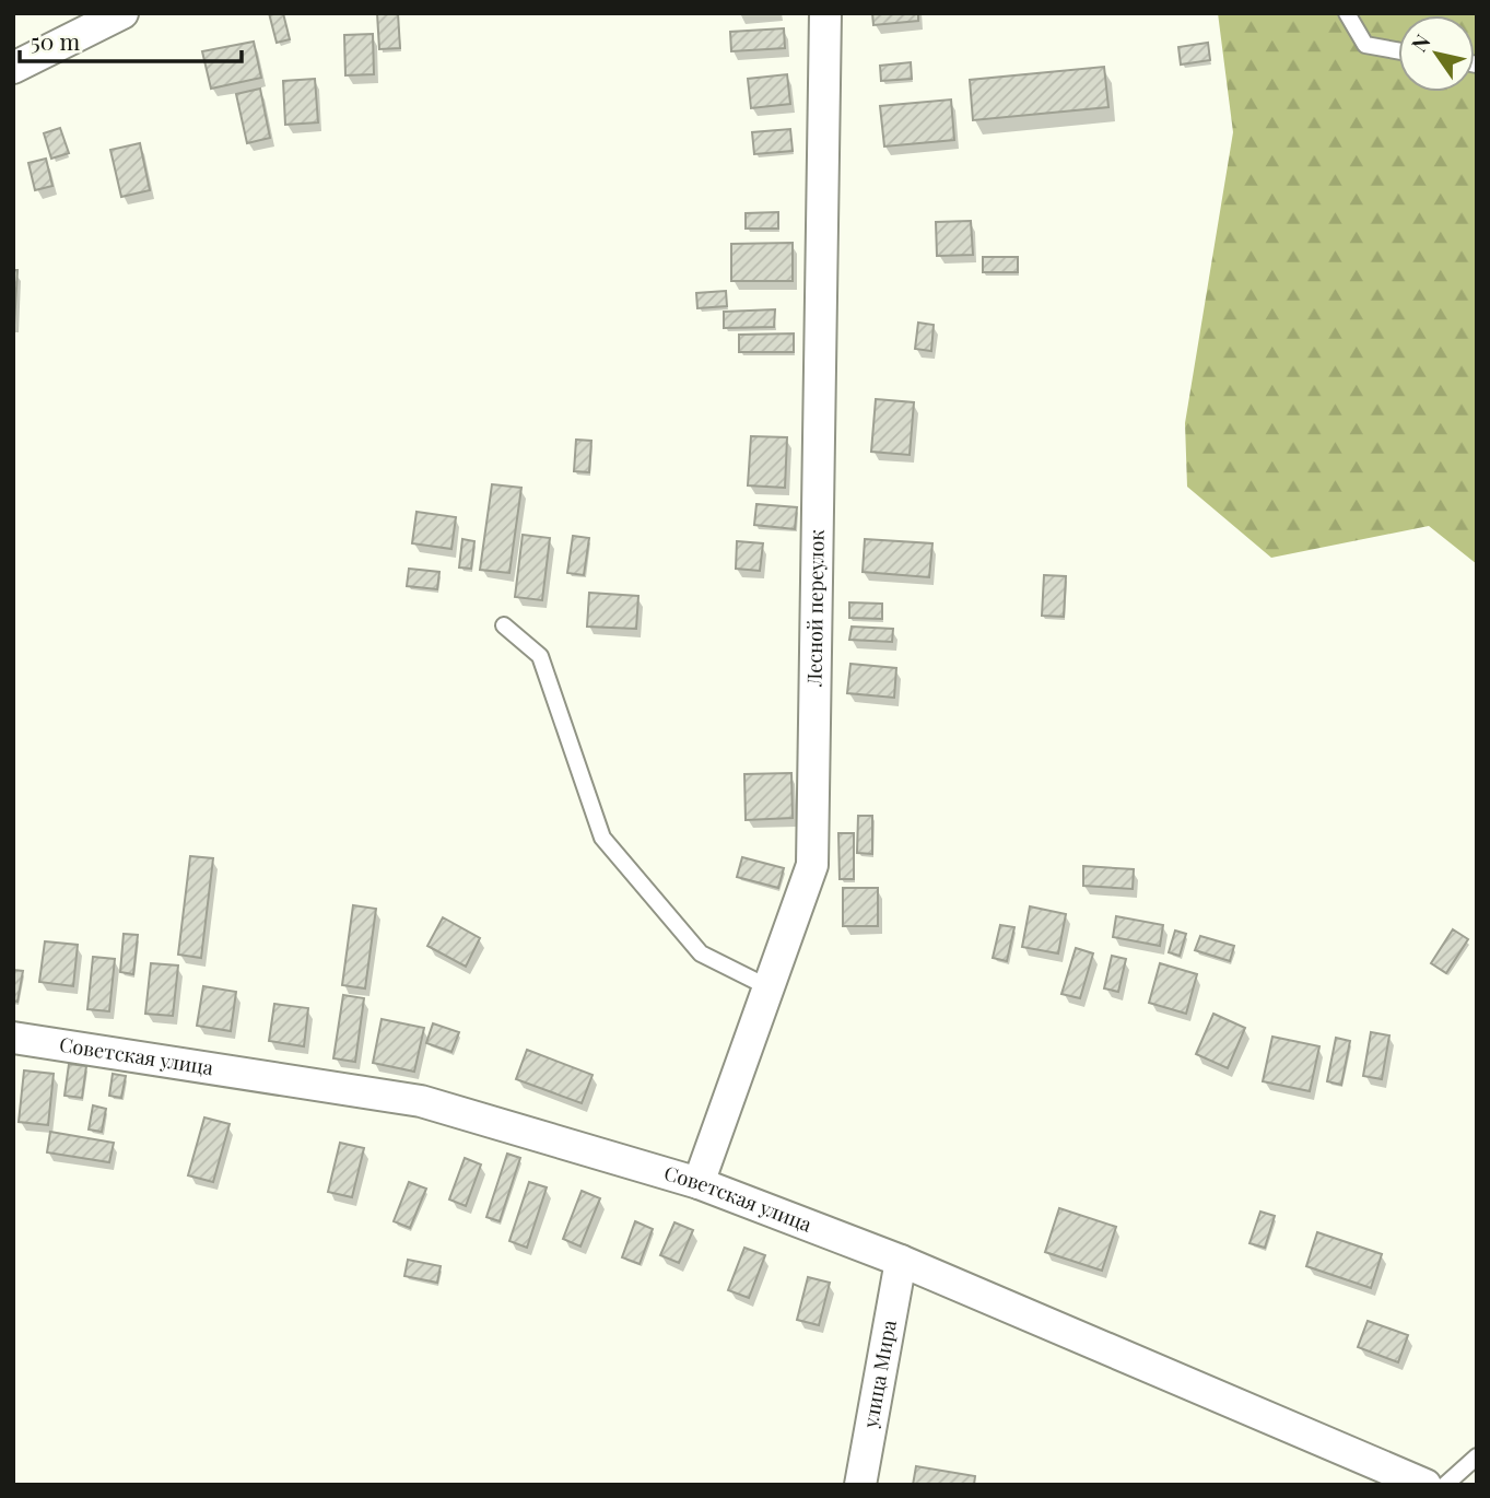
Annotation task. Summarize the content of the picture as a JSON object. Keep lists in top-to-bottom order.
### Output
{
  "streets": {
    "street": ["Лесной переулок", "Советская улица", "улица Мира"]
  },
  "crossings": [
    ["Лесной переулок", "Советская улица"],
    ["Советская улица", "улица Мира"]
  ],
  "scale_bar": "50 m",
  "north": "top left"
}
